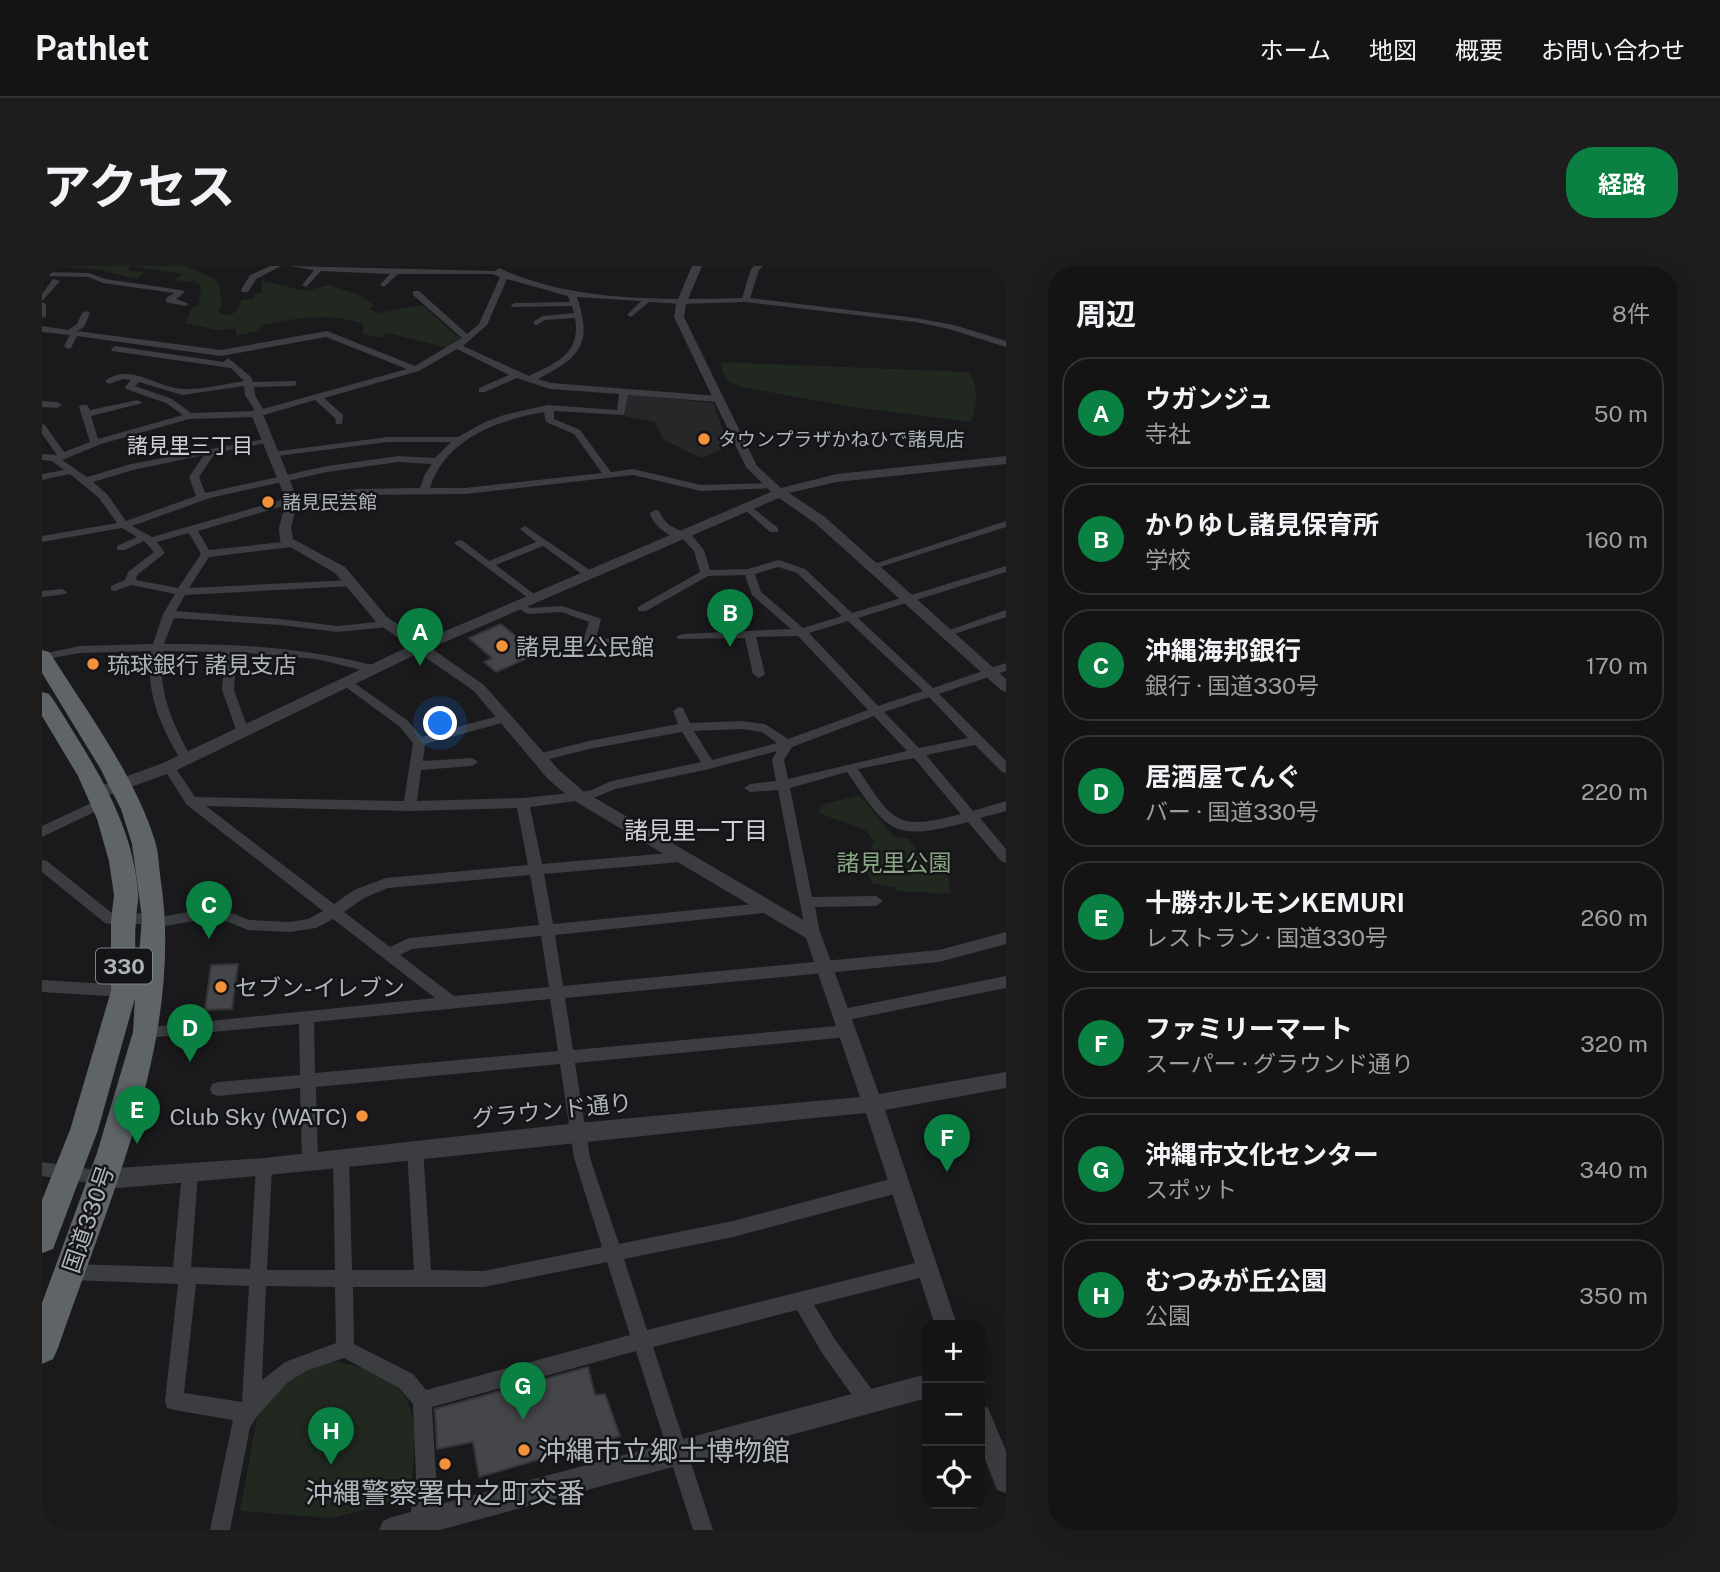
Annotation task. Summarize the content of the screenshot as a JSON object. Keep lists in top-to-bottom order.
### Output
{
  "streets": {
    "highway": ["330", "国道330号"],
    "street": ["グラウンド通り"]
  },
  "crossings": [
    ["グラウンド通り", "国道330号"]
  ],
  "districts": ["諸見里三丁目", "諸見里一丁目"],
  "parks": ["諸見里公園"],
  "places": [
    "タウンプラザかねひで諸見店",
    "諸見民芸館",
    "諸見里公民館",
    "琉球銀行 諸見支店",
    "セブン-イレブン",
    "Club Sky (WATC)",
    "沖縄市立郷土博物館",
    "沖縄警察署中之町交番"
  ],
  "page": {
    "header": "Pathlet",
    "nav": [
      "ホーム",
      "地図",
      "概要",
      "お問い合わせ"
    ],
    "title": "アクセス",
    "buttons": "経路",
    "heading": ["周辺", "8件"],
    "list": [
      {
        "mark": "A",
        "name": "ウガンジュ",
        "note": "寺社",
        "value": "50 m"
      },
      {
        "mark": "B",
        "name": "かりゆし諸見保育所",
        "note": "学校",
        "value": "160 m"
      },
      {
        "mark": "C",
        "name": "沖縄海邦銀行",
        "note": "銀行 · 国道330号",
        "value": "170 m"
      },
      {
        "mark": "D",
        "name": "居酒屋てんぐ",
        "note": "バー · 国道330号",
        "value": "220 m"
      },
      {
        "mark": "E",
        "name": "十勝ホルモンKEMURI",
        "note": "レストラン · 国道330号",
        "value": "260 m"
      },
      {
        "mark": "F",
        "name": "ファミリーマート",
        "note": "スーパー · グラウンド通り",
        "value": "320 m"
      },
      {
        "mark": "G",
        "name": "沖縄市文化センター",
        "note": "スポット",
        "value": "340 m"
      },
      {
        "mark": "H",
        "name": "むつみが丘公園",
        "note": "公園",
        "value": "350 m"
      }
    ],
    "pins": [
      "B",
      "A",
      "C",
      "D",
      "E",
      "F",
      "G",
      "H"
    ],
    "map_buttons": ["+", "−"]
  }
}
